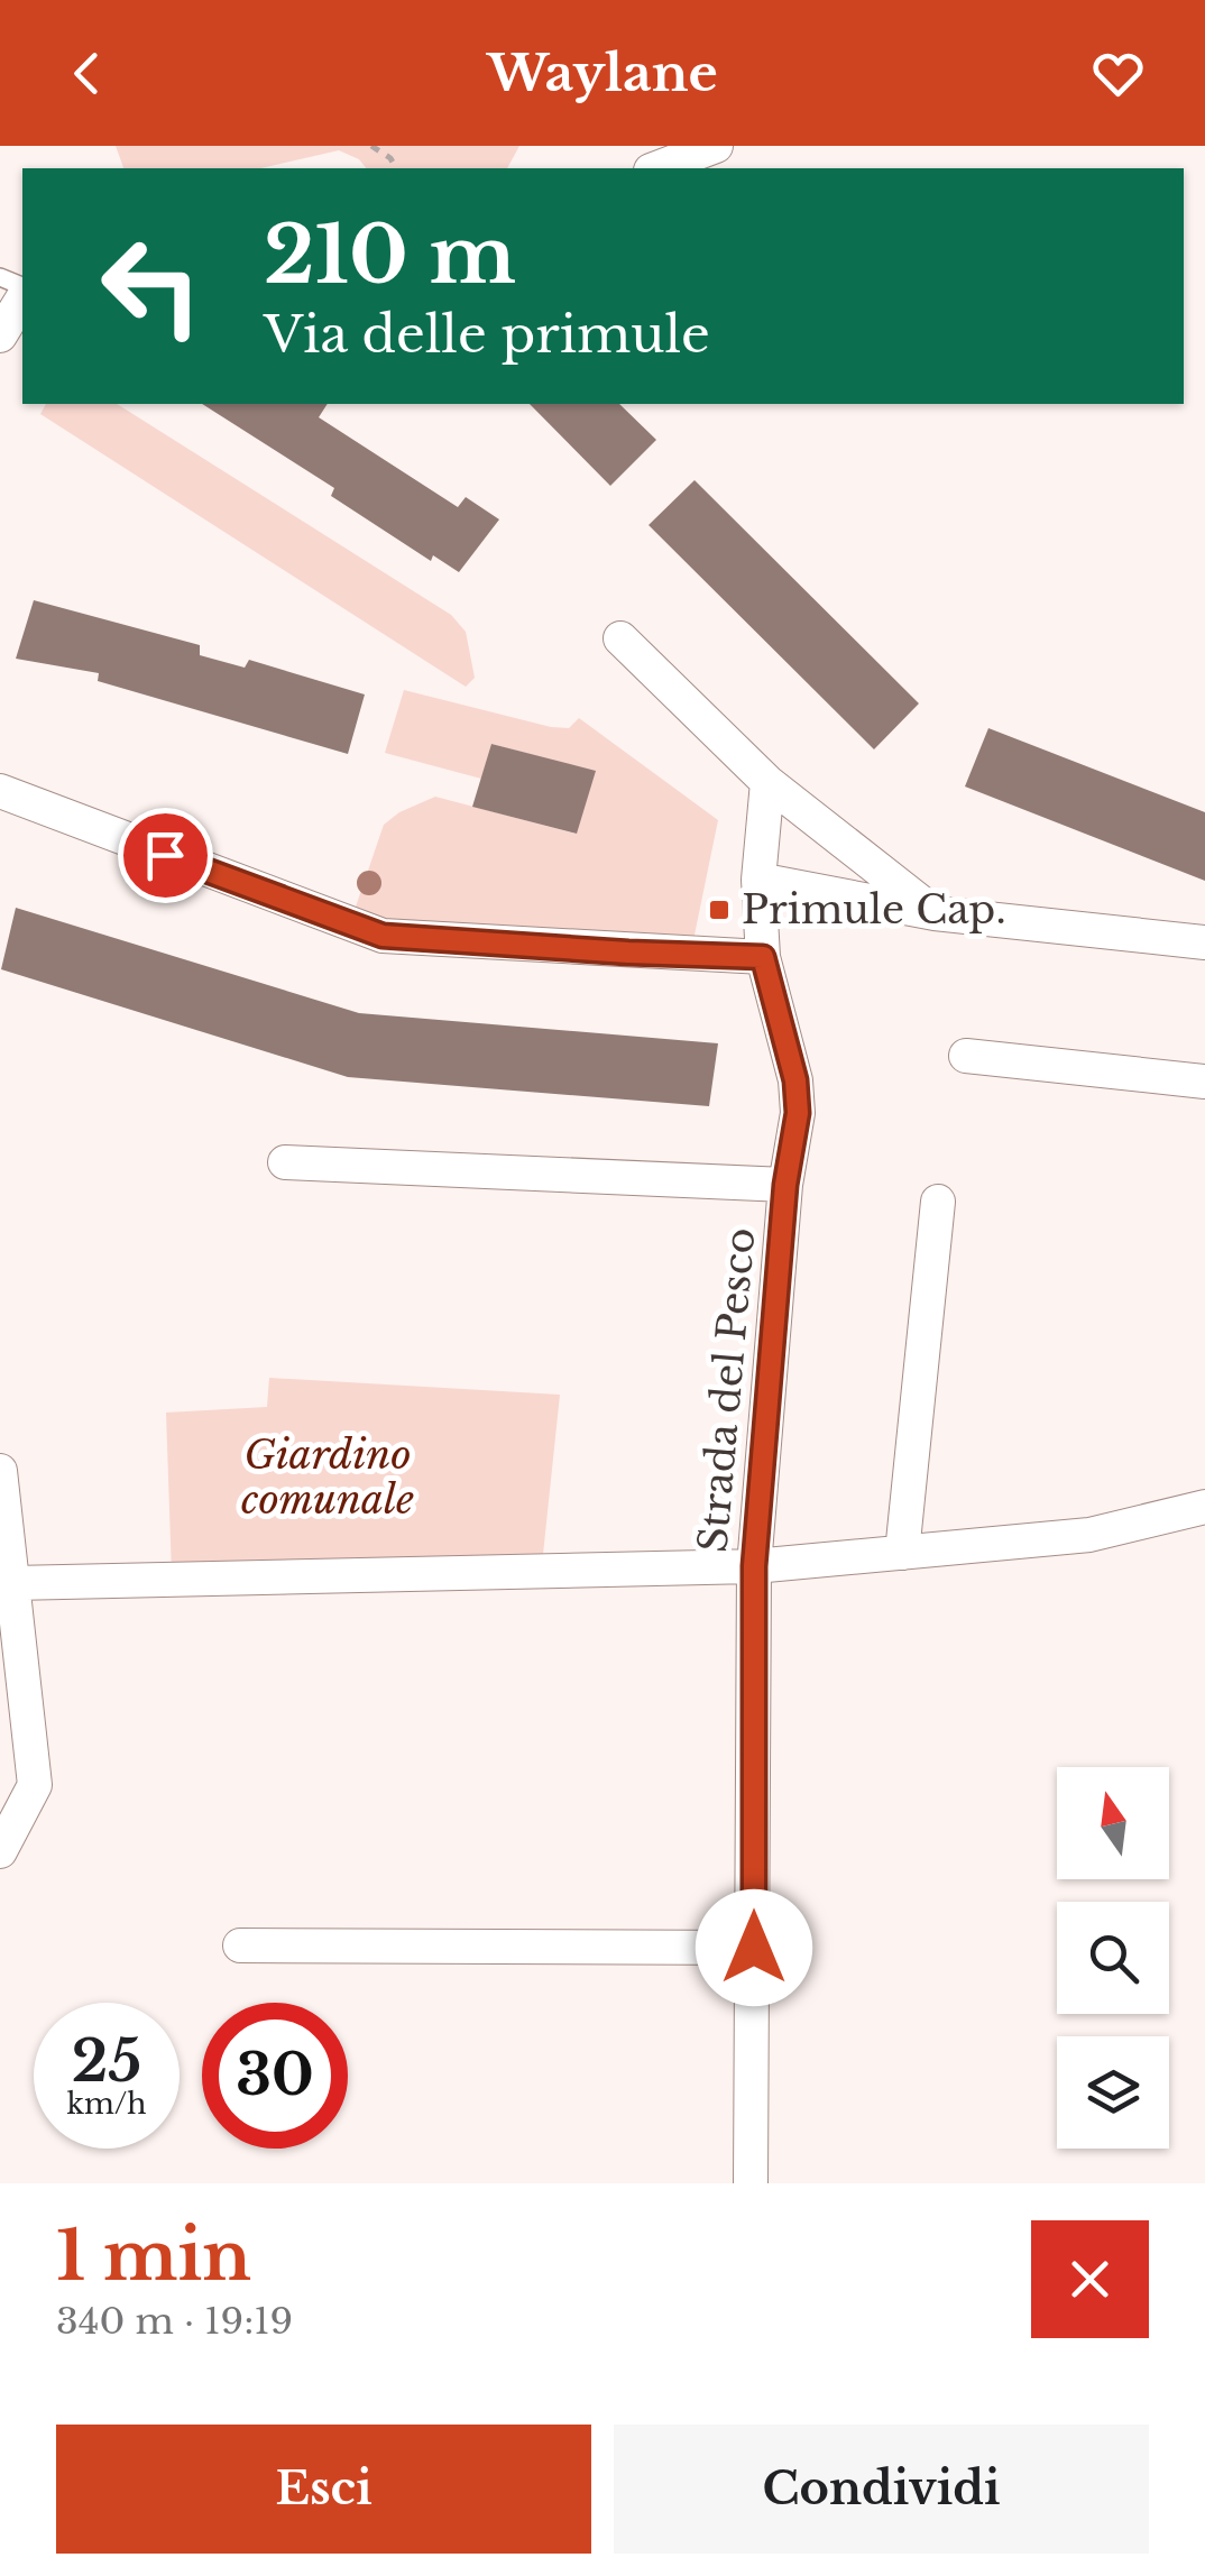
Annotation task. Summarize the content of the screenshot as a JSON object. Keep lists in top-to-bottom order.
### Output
{
  "streets": {
    "street": ["Strada del Pesco"]
  },
  "parks": ["Giardino comunale"],
  "places": {
    "transit": ["Primule Cap."]
  },
  "north": "top",
  "page": {
    "header": "Waylane",
    "turn": ["210 m", "Via delle primule"],
    "speed": "25 km/h",
    "limit": "30",
    "heading": ["1 min", "340 m · 19:19"],
    "buttons": ["Esci", "Condividi"]
  }
}
